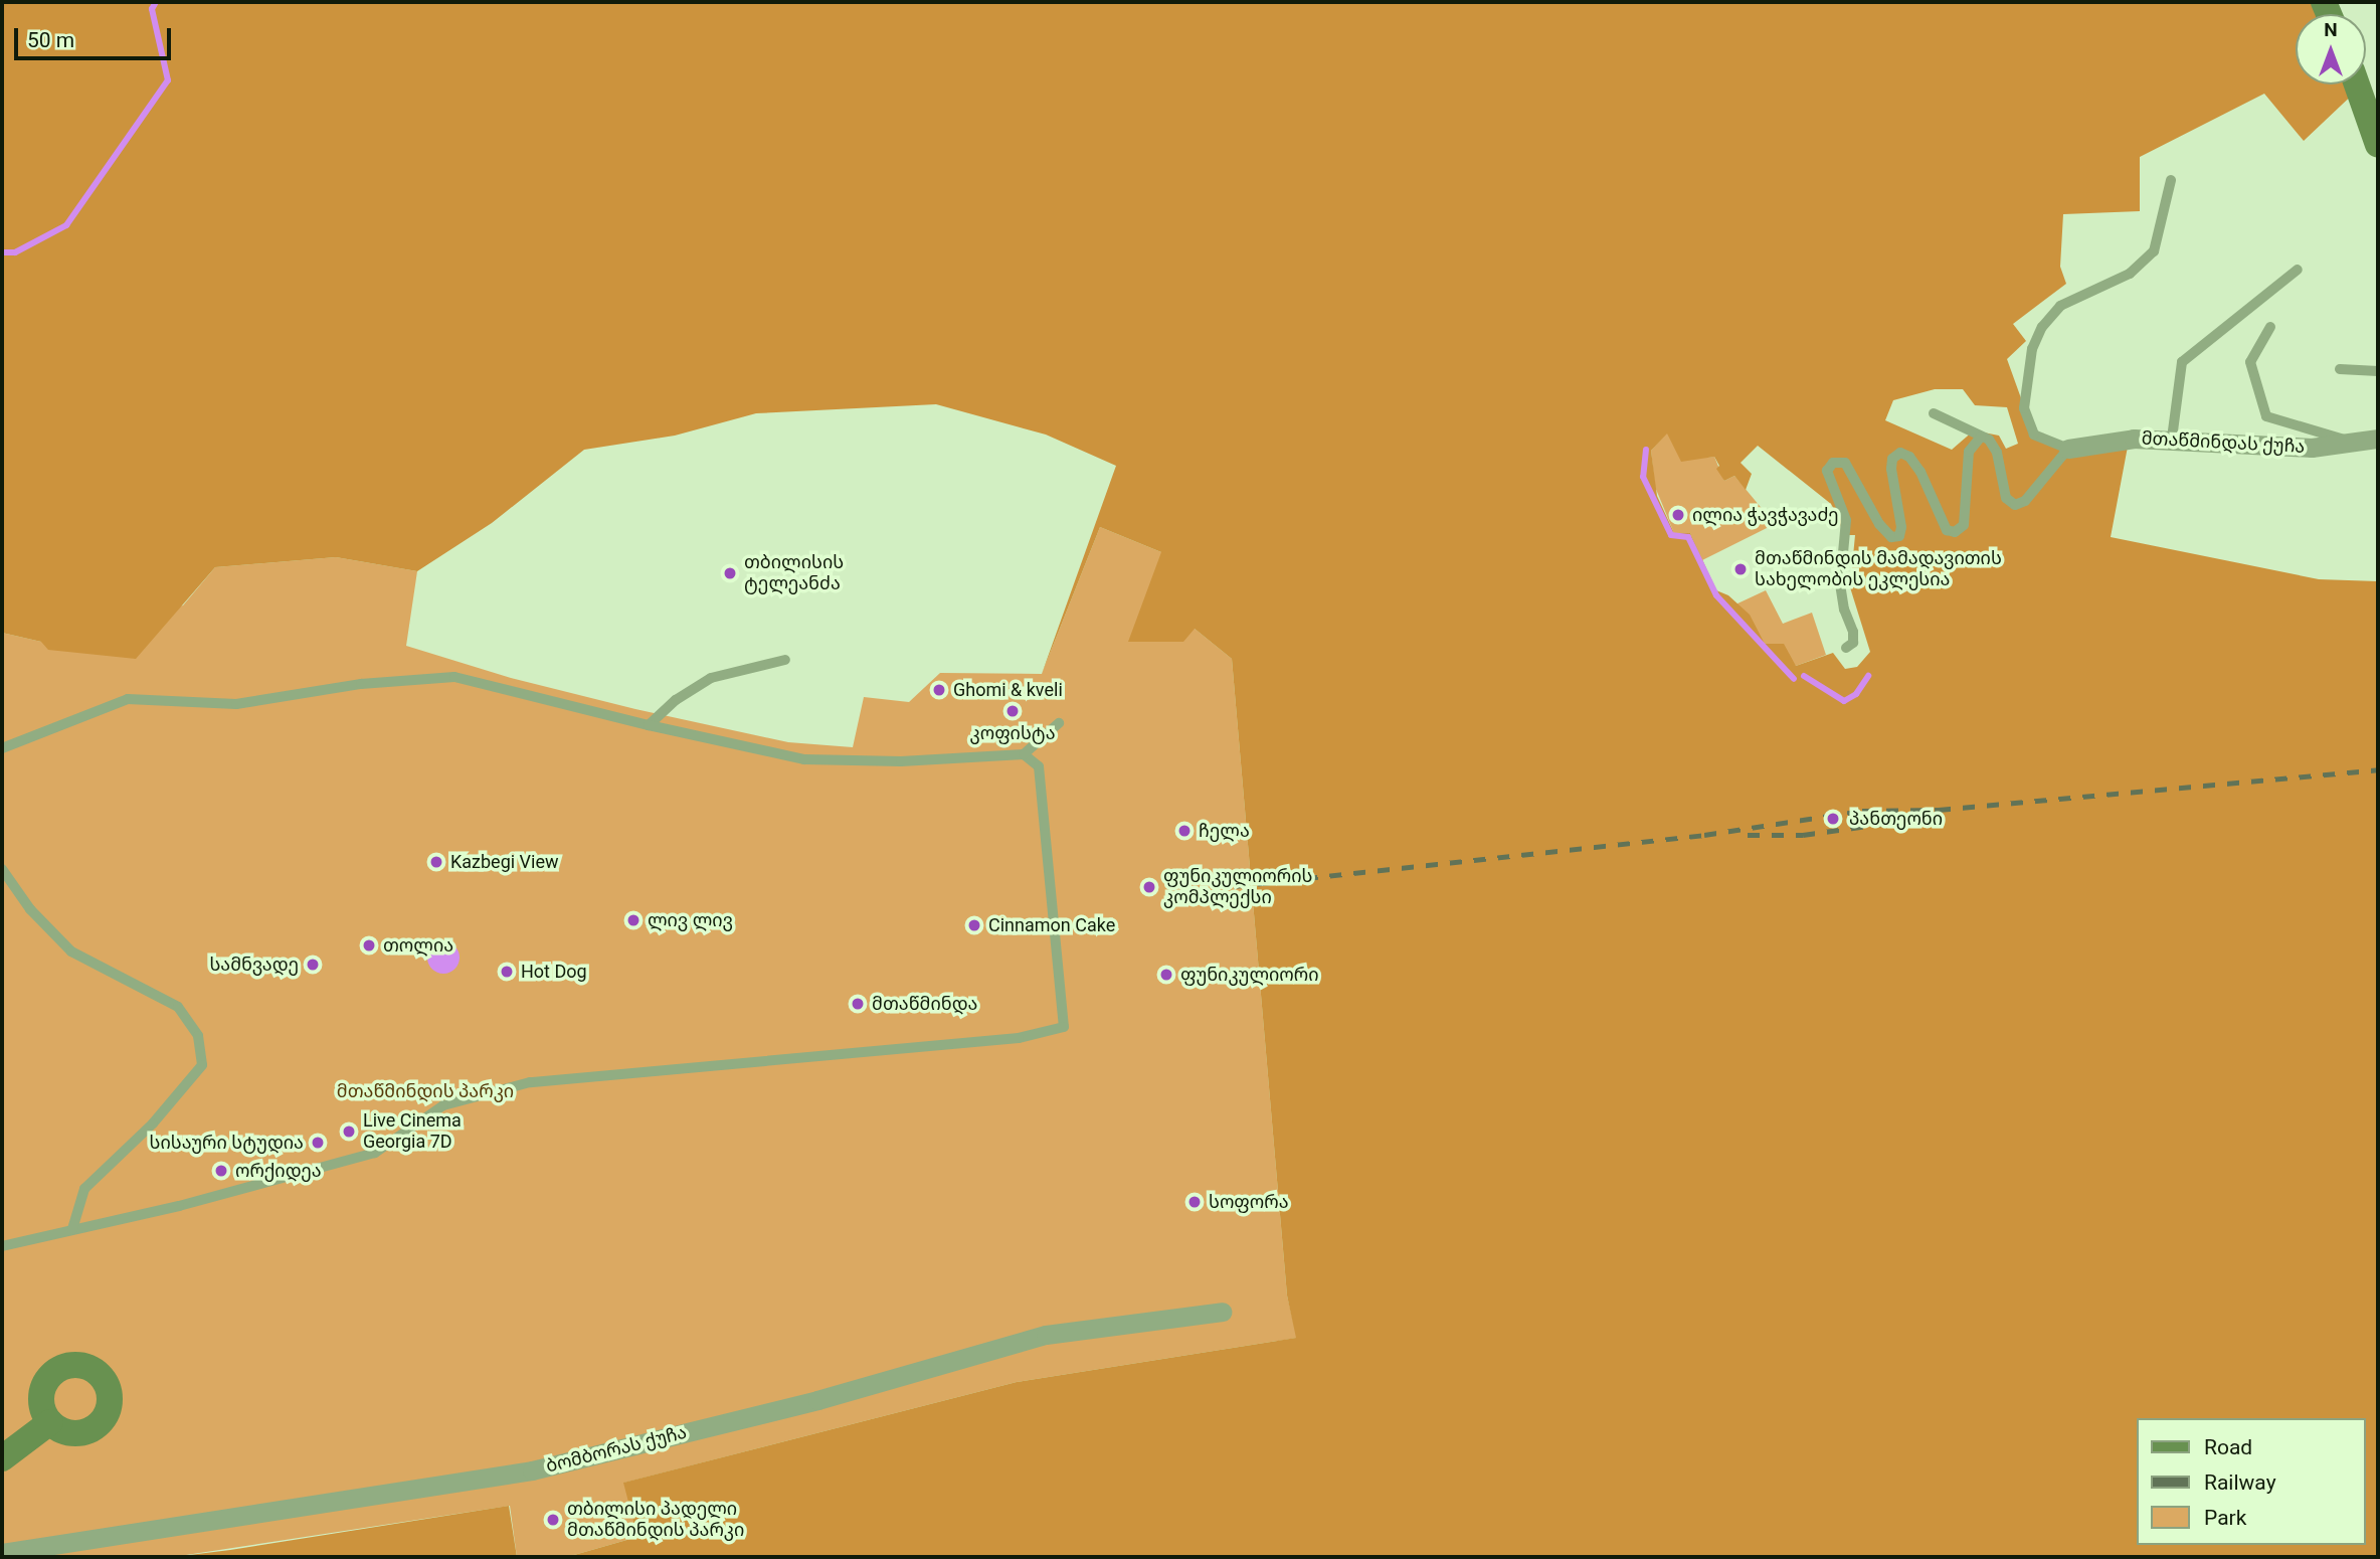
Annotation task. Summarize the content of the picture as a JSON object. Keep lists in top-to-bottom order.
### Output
{
  "streets": {
    "street": ["მთაწმინდას ქუჩა", "ბომბორას ქუჩა"]
  },
  "parks": ["მთაწმინდის პარკი"],
  "places": [
    "ილია ჭავჭავაძე",
    "მთაწმინდის მამადავითის სახელობის ეკლესია",
    "თბილისის ტელეანძა",
    "Ghomi & kveli",
    "კოფისტა",
    "პანთეონი",
    "ჩელა",
    "Kazbegi View",
    "ფუნიკულიორის კომპლექსი",
    "ლივ ლივ",
    "Cinnamon Cake",
    "თოლია",
    "სამნვადე",
    "Hot Dog",
    "ფუნიკულიორი",
    "მთაწმინდა",
    "Live Cinema Georgia 7D",
    "სისაური სტუდია",
    "ორქიდეა",
    "სოფორა",
    "თბილისი პადელი მთაწმინდის პარკი"
  ],
  "legend": ["Road", "Railway", "Park"],
  "scale_bar": "50 m",
  "north": "top"
}
